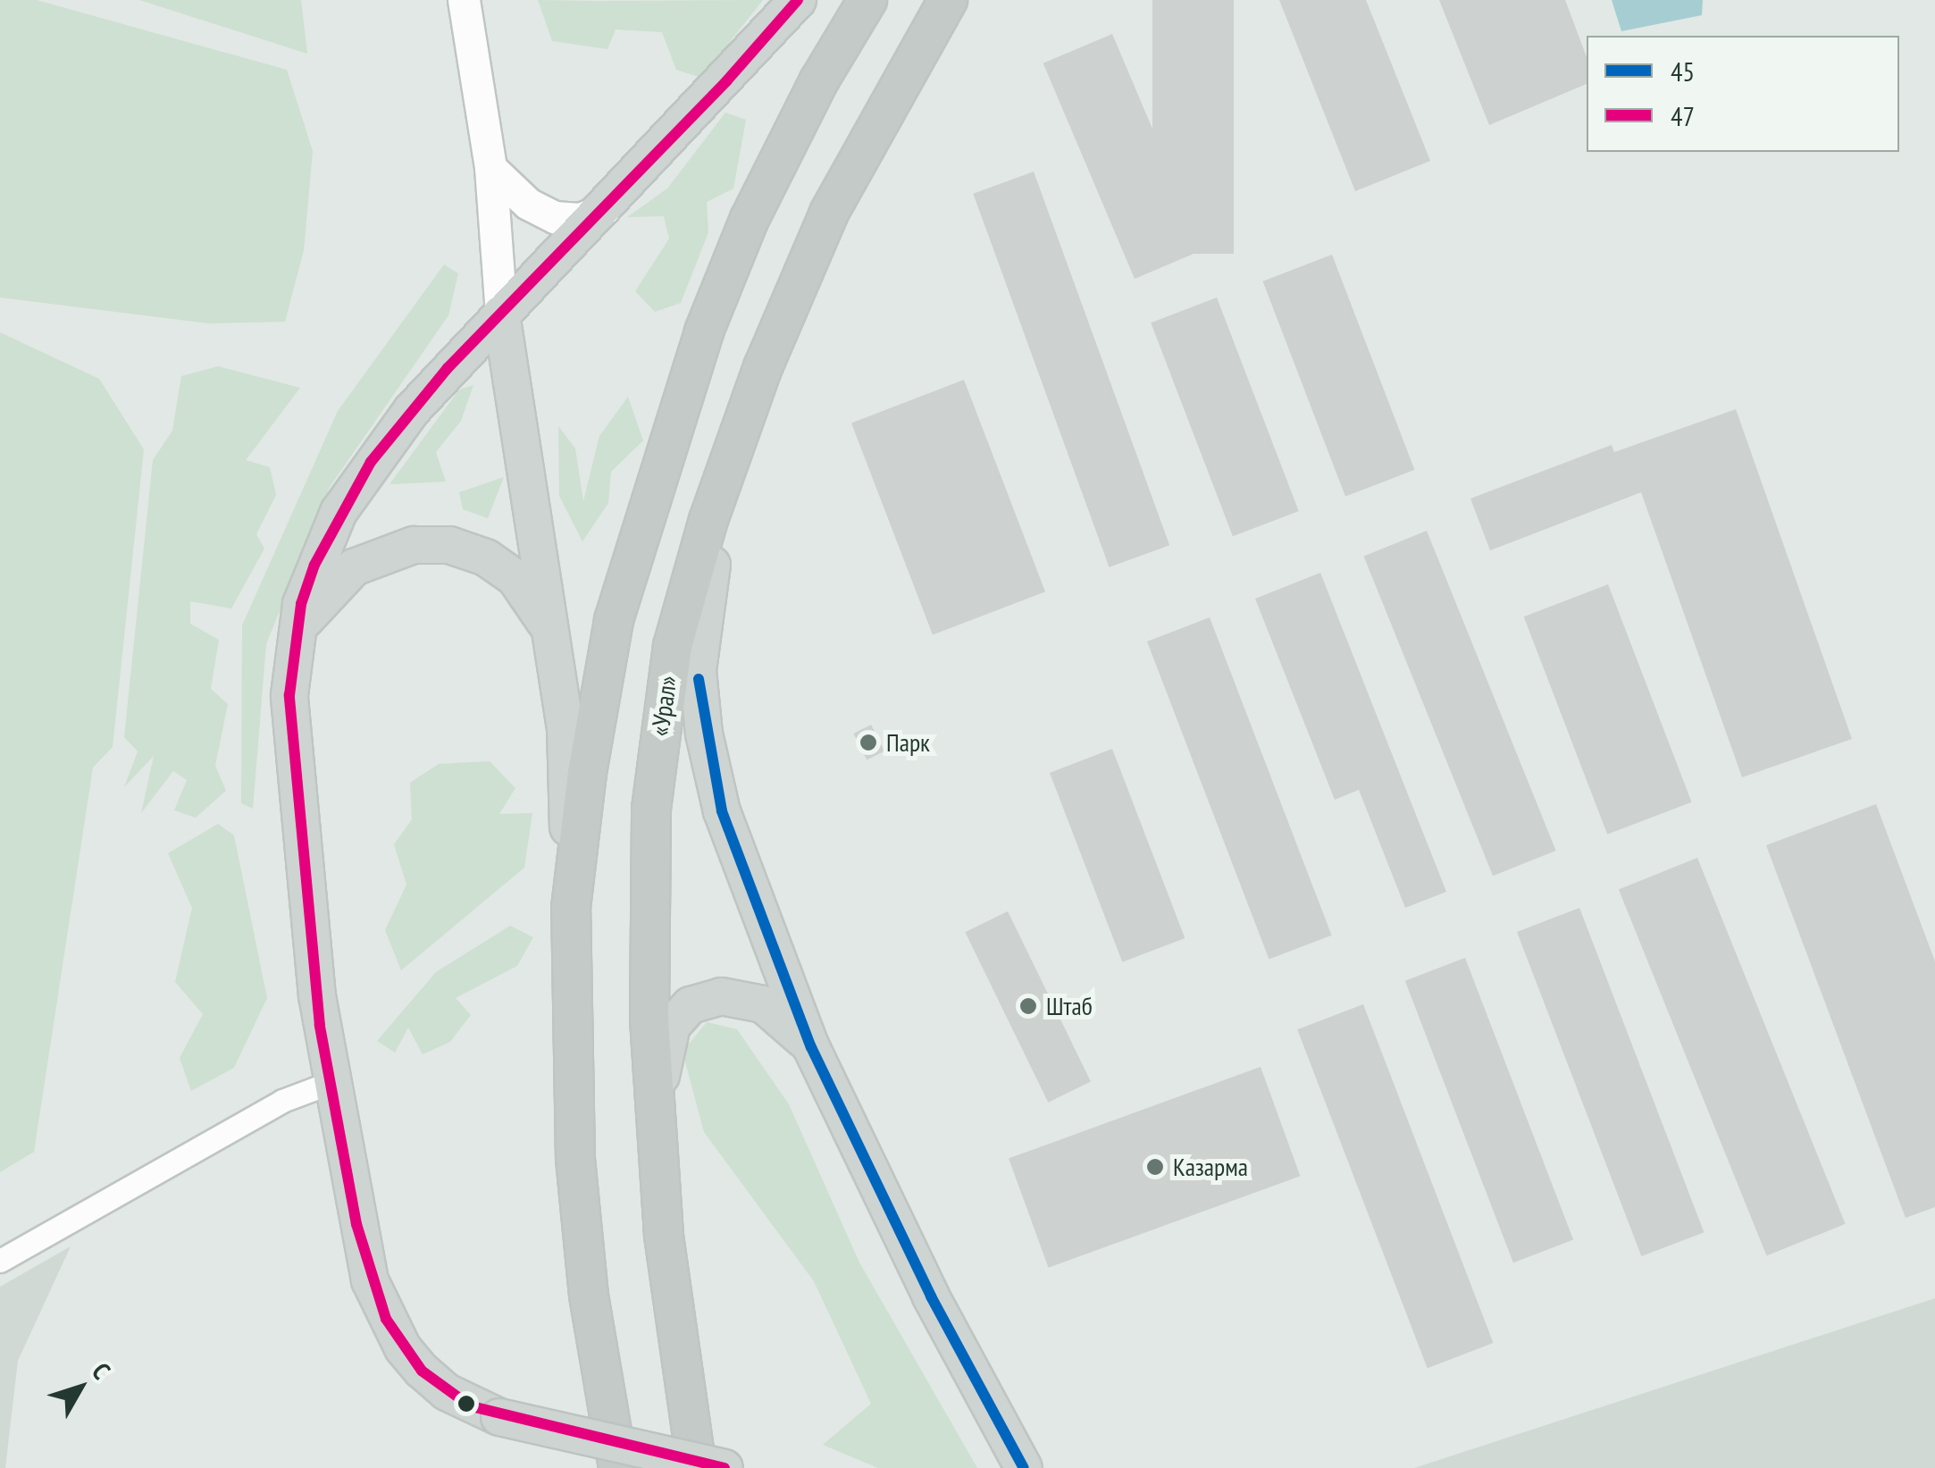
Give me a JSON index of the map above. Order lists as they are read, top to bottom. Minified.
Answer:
{"streets":{"highway":["«Урал»"]},"places":["Парк","Штаб","Казарма"],"lines":["transit line 47","transit line 45"],"legend":["45","47"],"north":"top right"}
